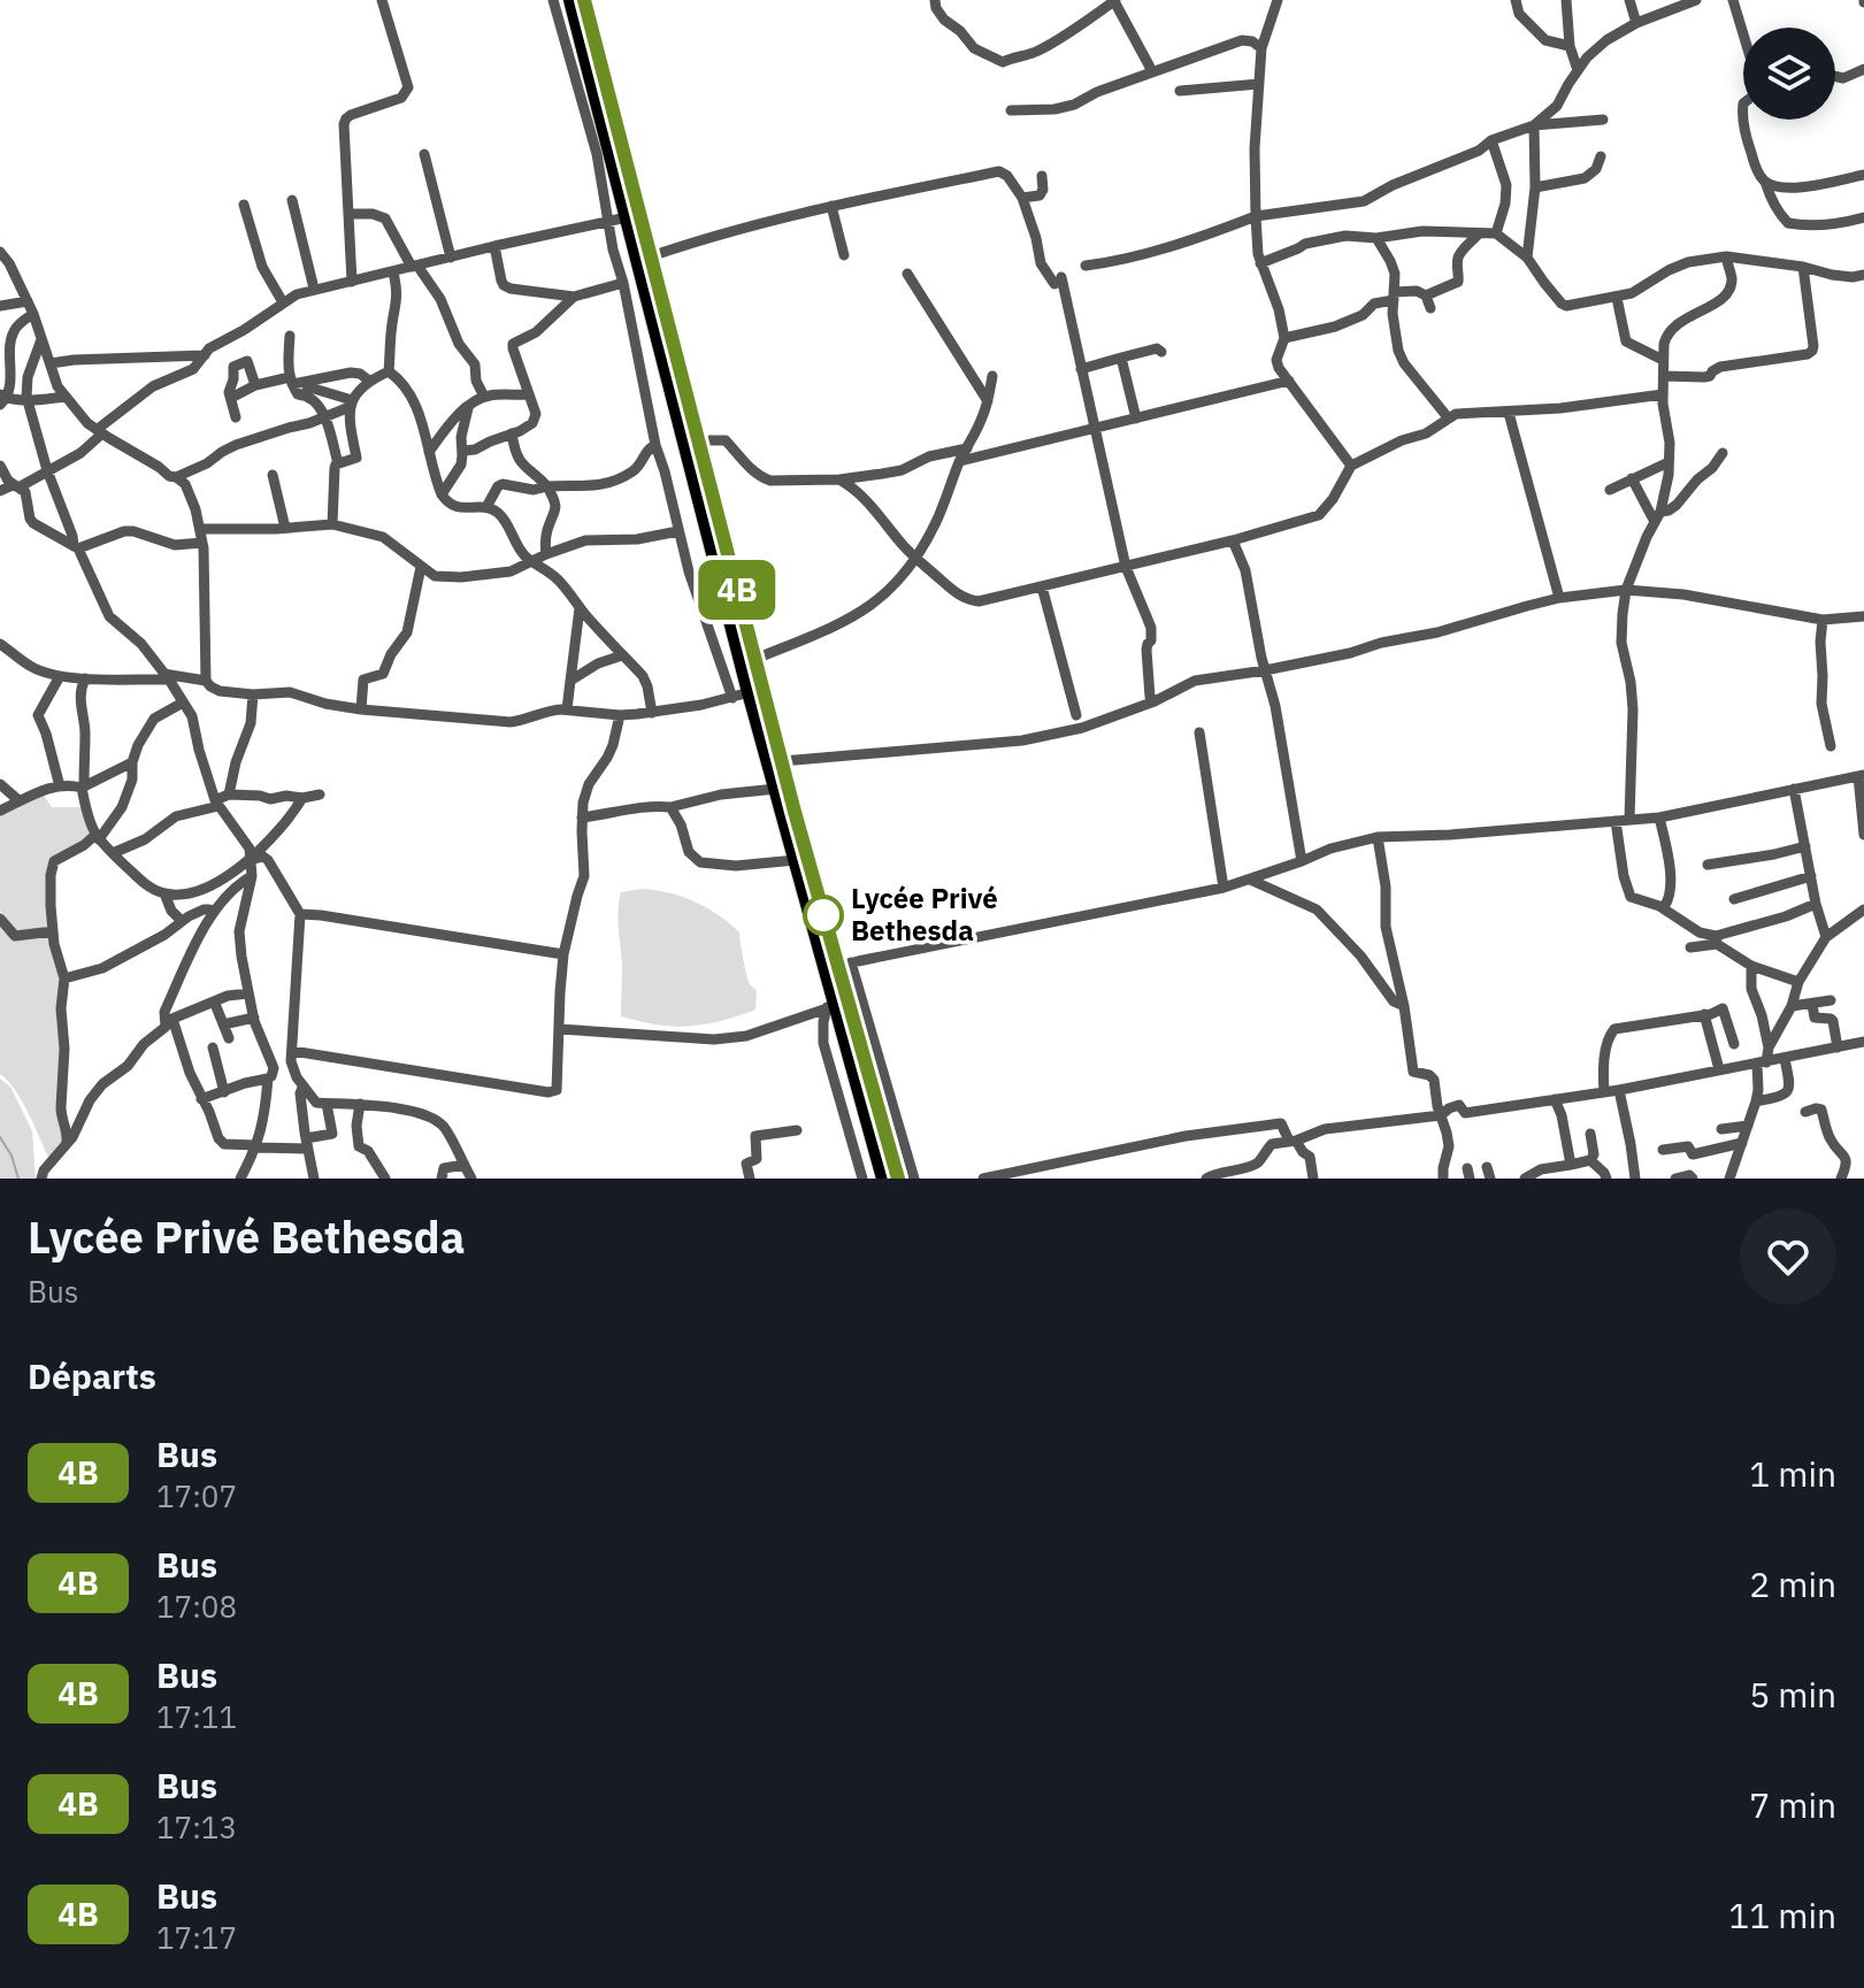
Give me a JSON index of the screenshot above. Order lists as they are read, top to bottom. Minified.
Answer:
{"places":["Lycée Privé Bethesda"],"lines":["bus line 4B"],"page":{"on_map":"4B","heading":[["Lycée Privé Bethesda","Bus"],"Départs"],"list":[{"mark":"4B","name":"Bus","note":"17:07","value":"1 min"},{"mark":"4B","name":"Bus","note":"17:08","value":"2 min"},{"mark":"4B","name":"Bus","note":"17:11","value":"5 min"},{"mark":"4B","name":"Bus","note":"17:13","value":"7 min"},{"mark":"4B","name":"Bus","note":"17:17","value":"11 min"}]}}
